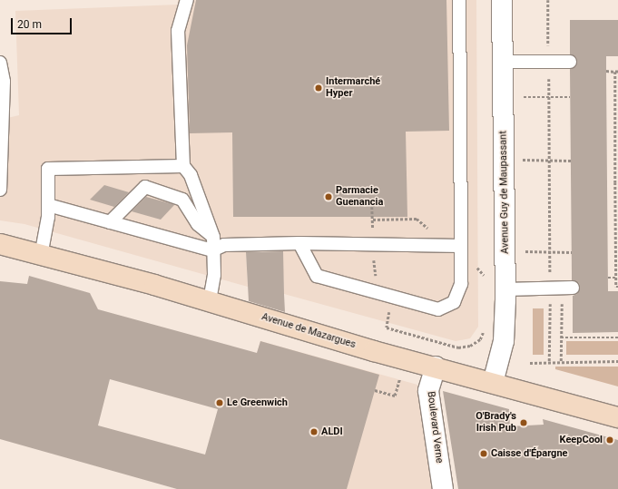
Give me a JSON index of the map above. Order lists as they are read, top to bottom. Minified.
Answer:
{"streets":{"street":["Avenue Guy de Maupassant","Avenue de Mazargues","Boulevard Verne"]},"crossings":[["Avenue Guy de Maupassant","Avenue de Mazargues"],["Avenue de Mazargues","Boulevard Verne"]],"places":["Intermarché Hyper","Parmacie Guenancia","Le Greenwich","O'Brady's Irish Pub","ALDI","KeepCool","Caisse d'Épargne"],"scale_bar":"20 m"}
